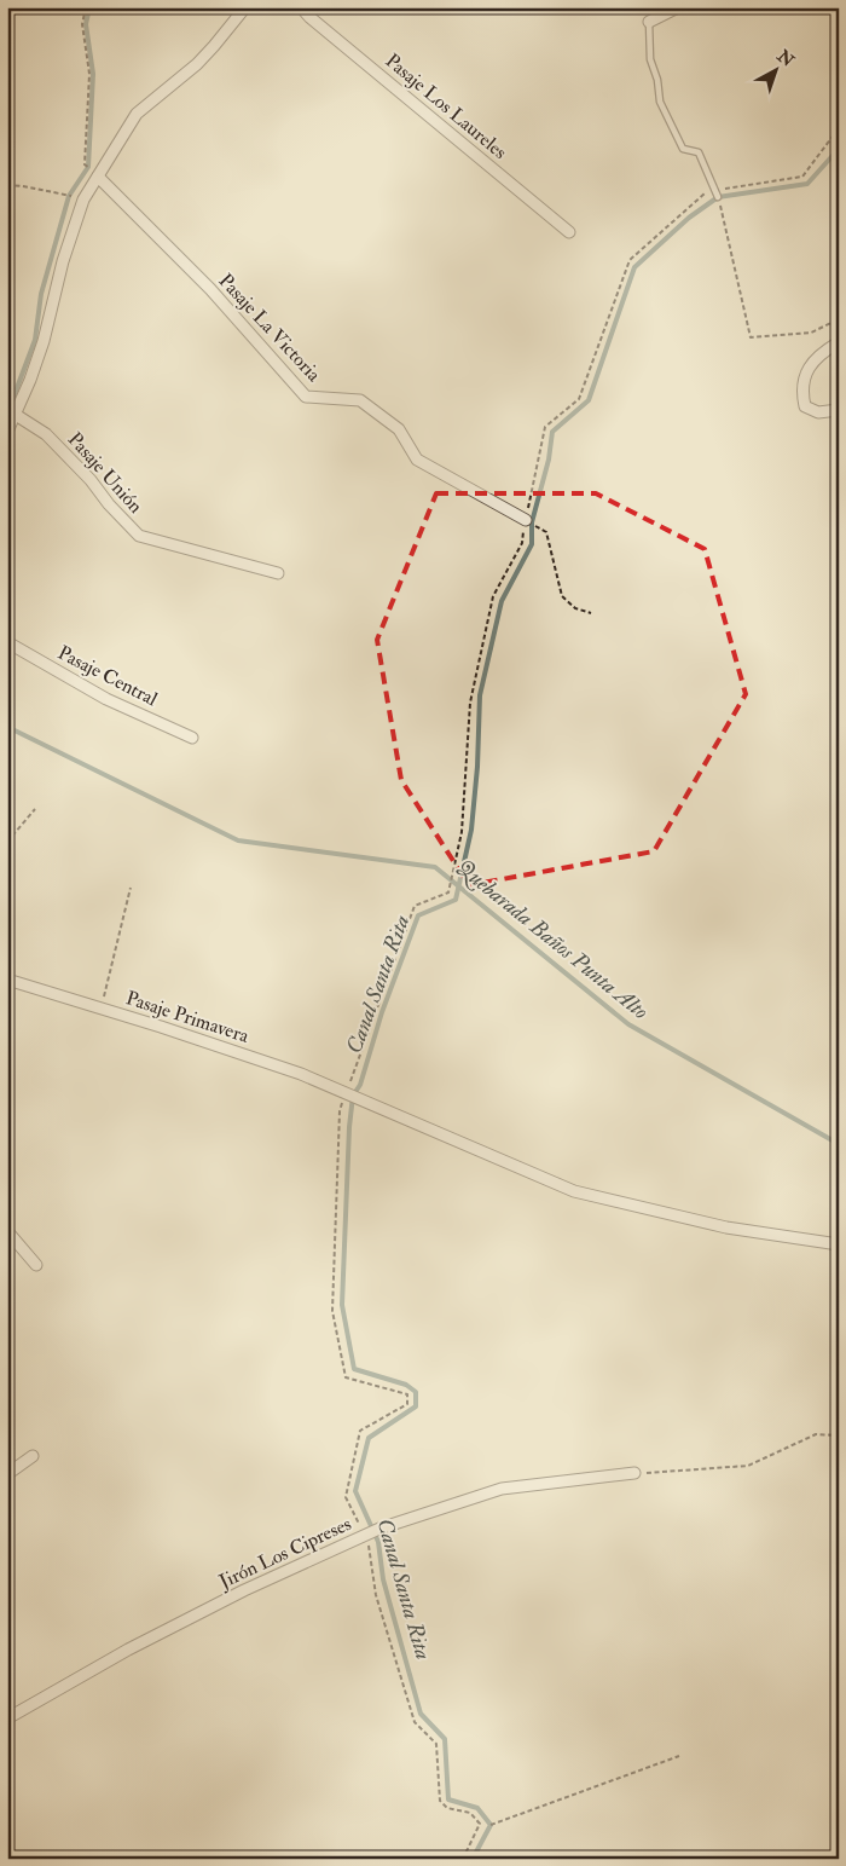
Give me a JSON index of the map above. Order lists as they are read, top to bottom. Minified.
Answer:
{"streets":{"street":["Pasaje Los Laureles","Pasaje La Victoria","Pasaje Unión","Pasaje Central","Pasaje Primavera","Jirón Los Cipreses"]},"water":["Quebarada Baños Punta Alto","Canal Santa Rita"],"north":"top right"}
